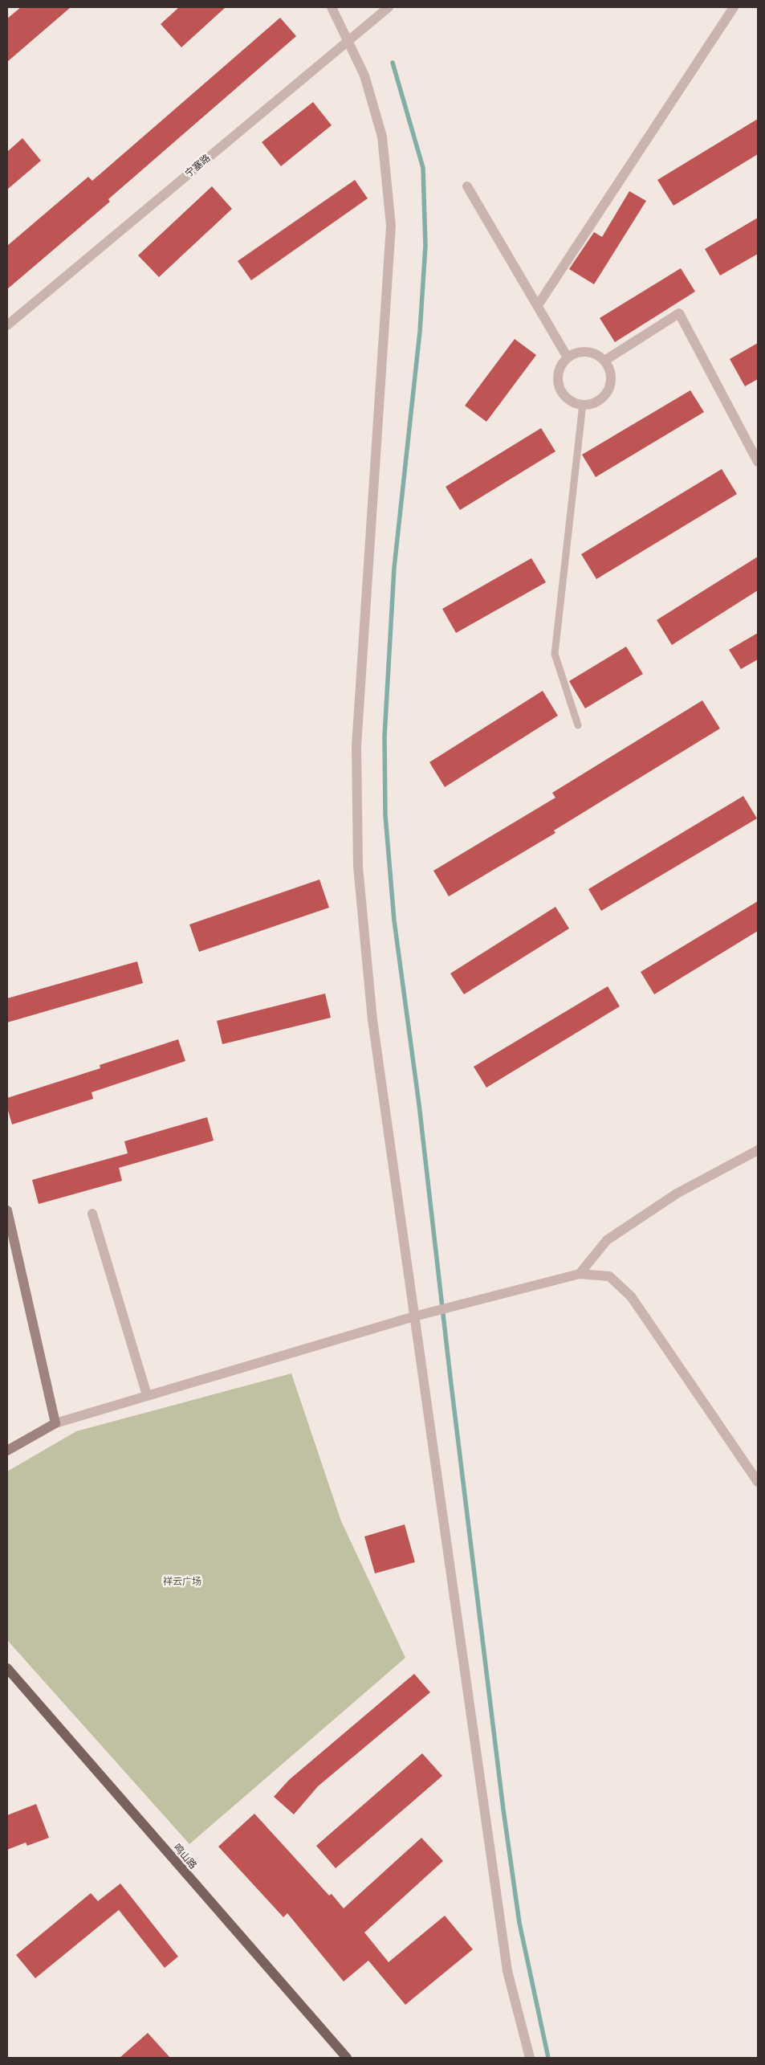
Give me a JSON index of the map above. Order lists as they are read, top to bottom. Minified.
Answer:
{"streets":{"main road":["鸣山路"],"street":["宁塞路"]},"parks":["祥云广场"]}
